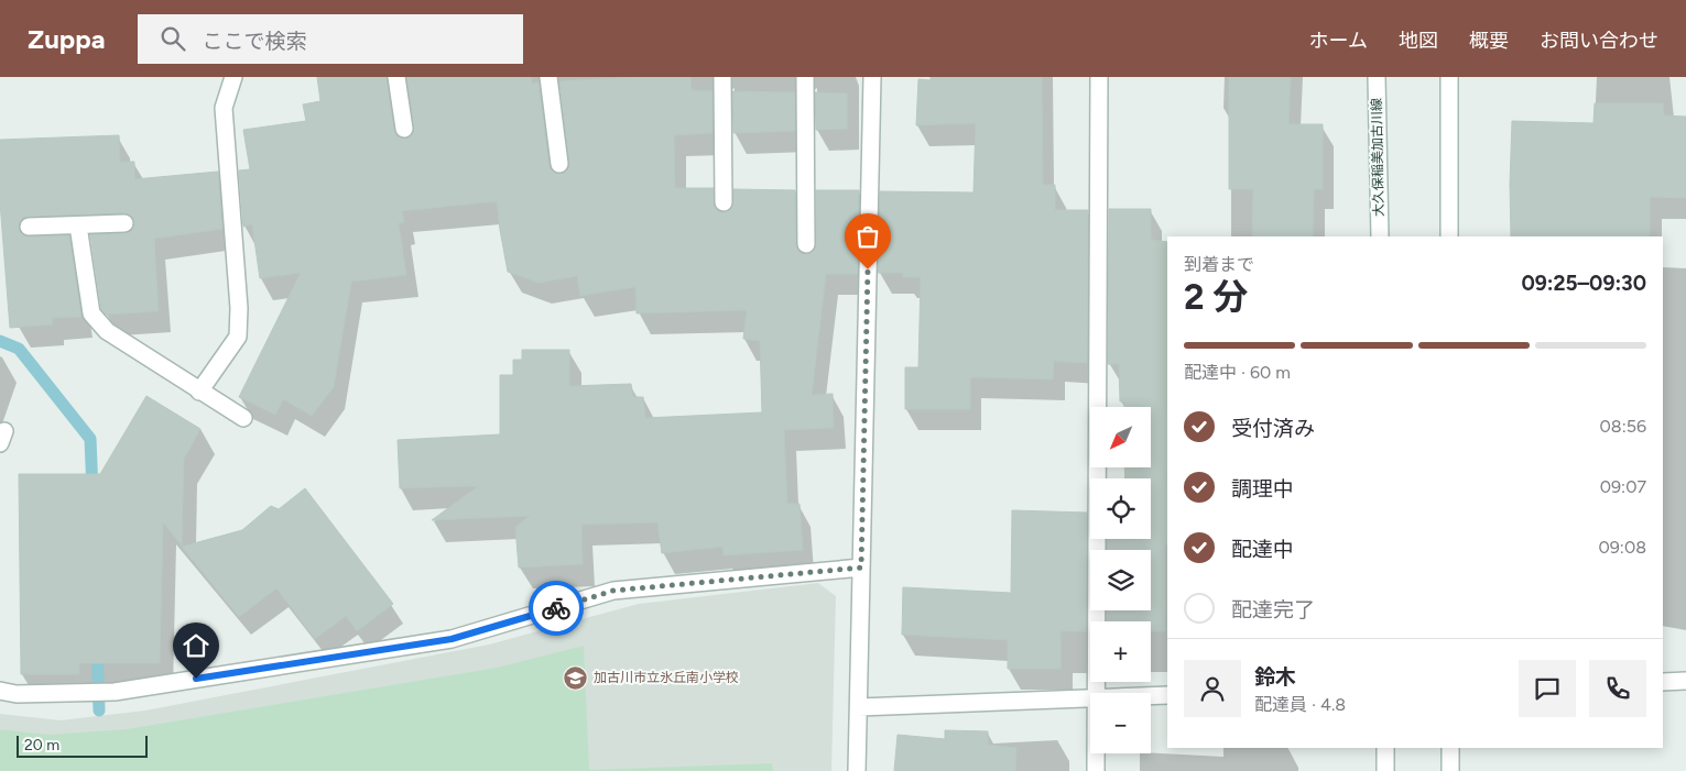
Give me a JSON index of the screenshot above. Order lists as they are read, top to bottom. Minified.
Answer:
{"streets":{"street":["大久保稲美加古川線"]},"places":{"school or university":["加古川市立氷丘南小学校"]},"scale_bar":"20 m","north":"bottom left","page":{"header":"Zuppa","search":"ここで検索","nav":["ホーム","地図","概要","お問い合わせ"],"heading":["2 分","到着まで","09:25–09:30"],"panel":["鈴木","配達員 · 4.8"],"bar":"配達中 · 60 m","list":[["受付済み","08:56"],["調理中","09:07"],["配達中","09:08"],"配達完了"],"map_buttons":["+","−"],"scale":"20 m"}}
